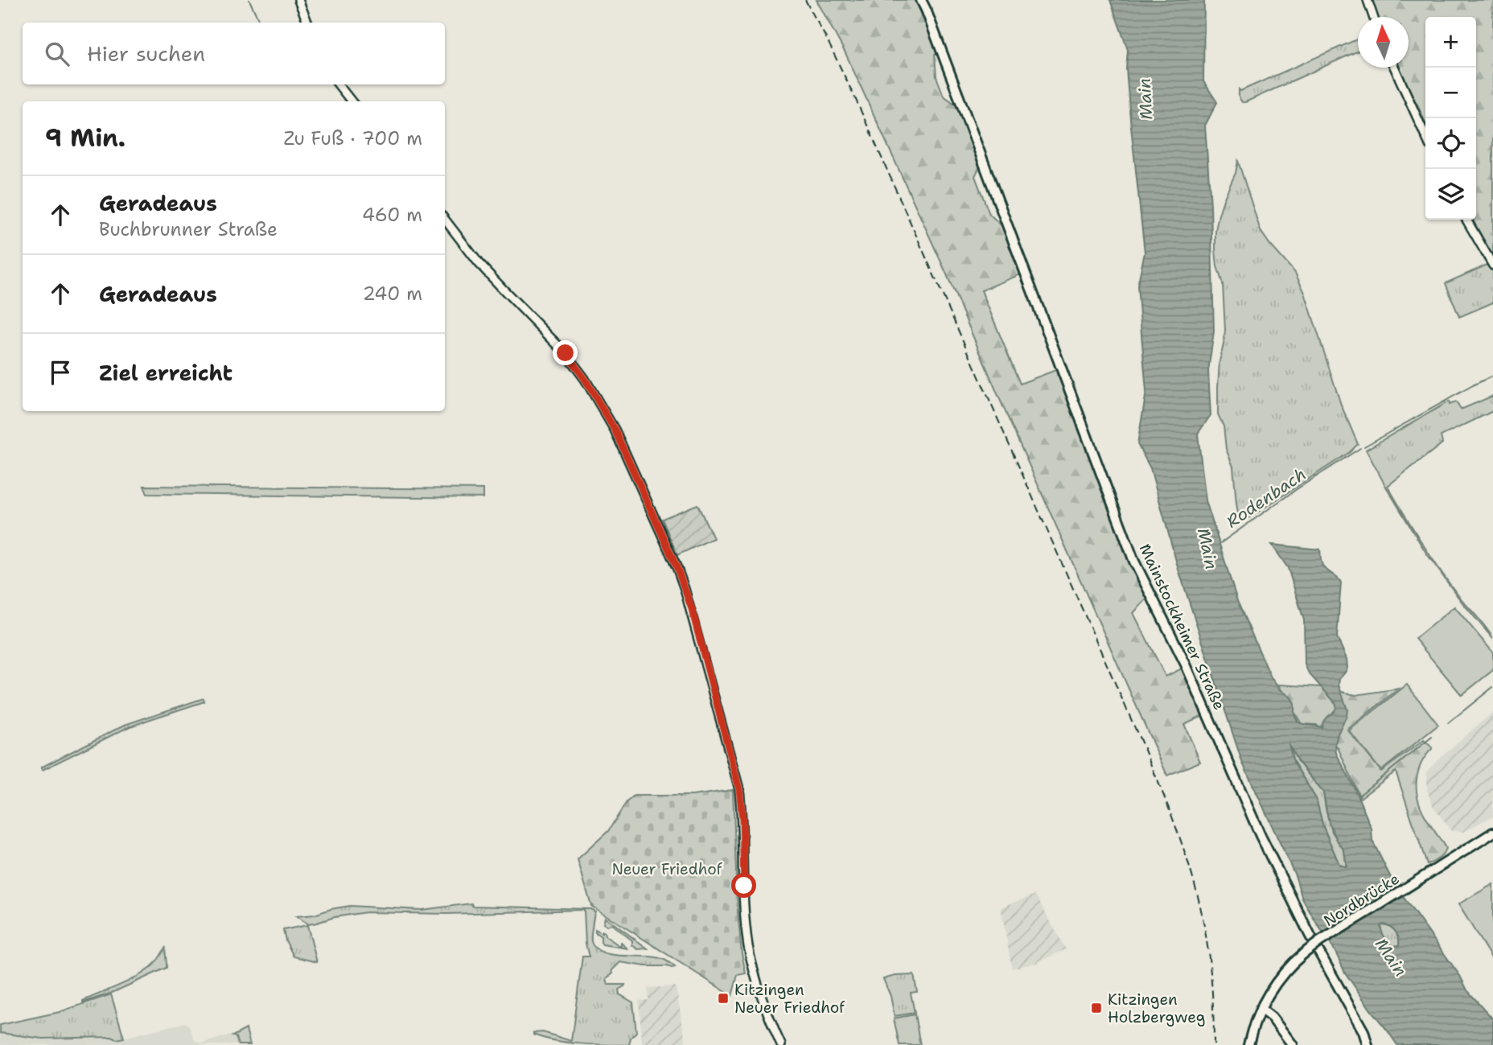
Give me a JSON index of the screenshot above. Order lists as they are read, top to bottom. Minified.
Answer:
{"streets":{"main road":["Mainstockheimer Straße","Nordbrücke"]},"water":["Main","Rodenbach"],"parks":["Neuer Friedhof"],"places":{"transit":["Kitzingen Neuer Friedhof","Kitzingen Holzbergweg"]},"north":"top","page":{"map_buttons":["+","−"],"search":"Hier suchen","heading":["9 Min.","Zu Fuß · 700 m"],"list":[["Geradeaus","Buchbrunner Straße","460 m"],["Geradeaus","240 m"],"Ziel erreicht"]}}
